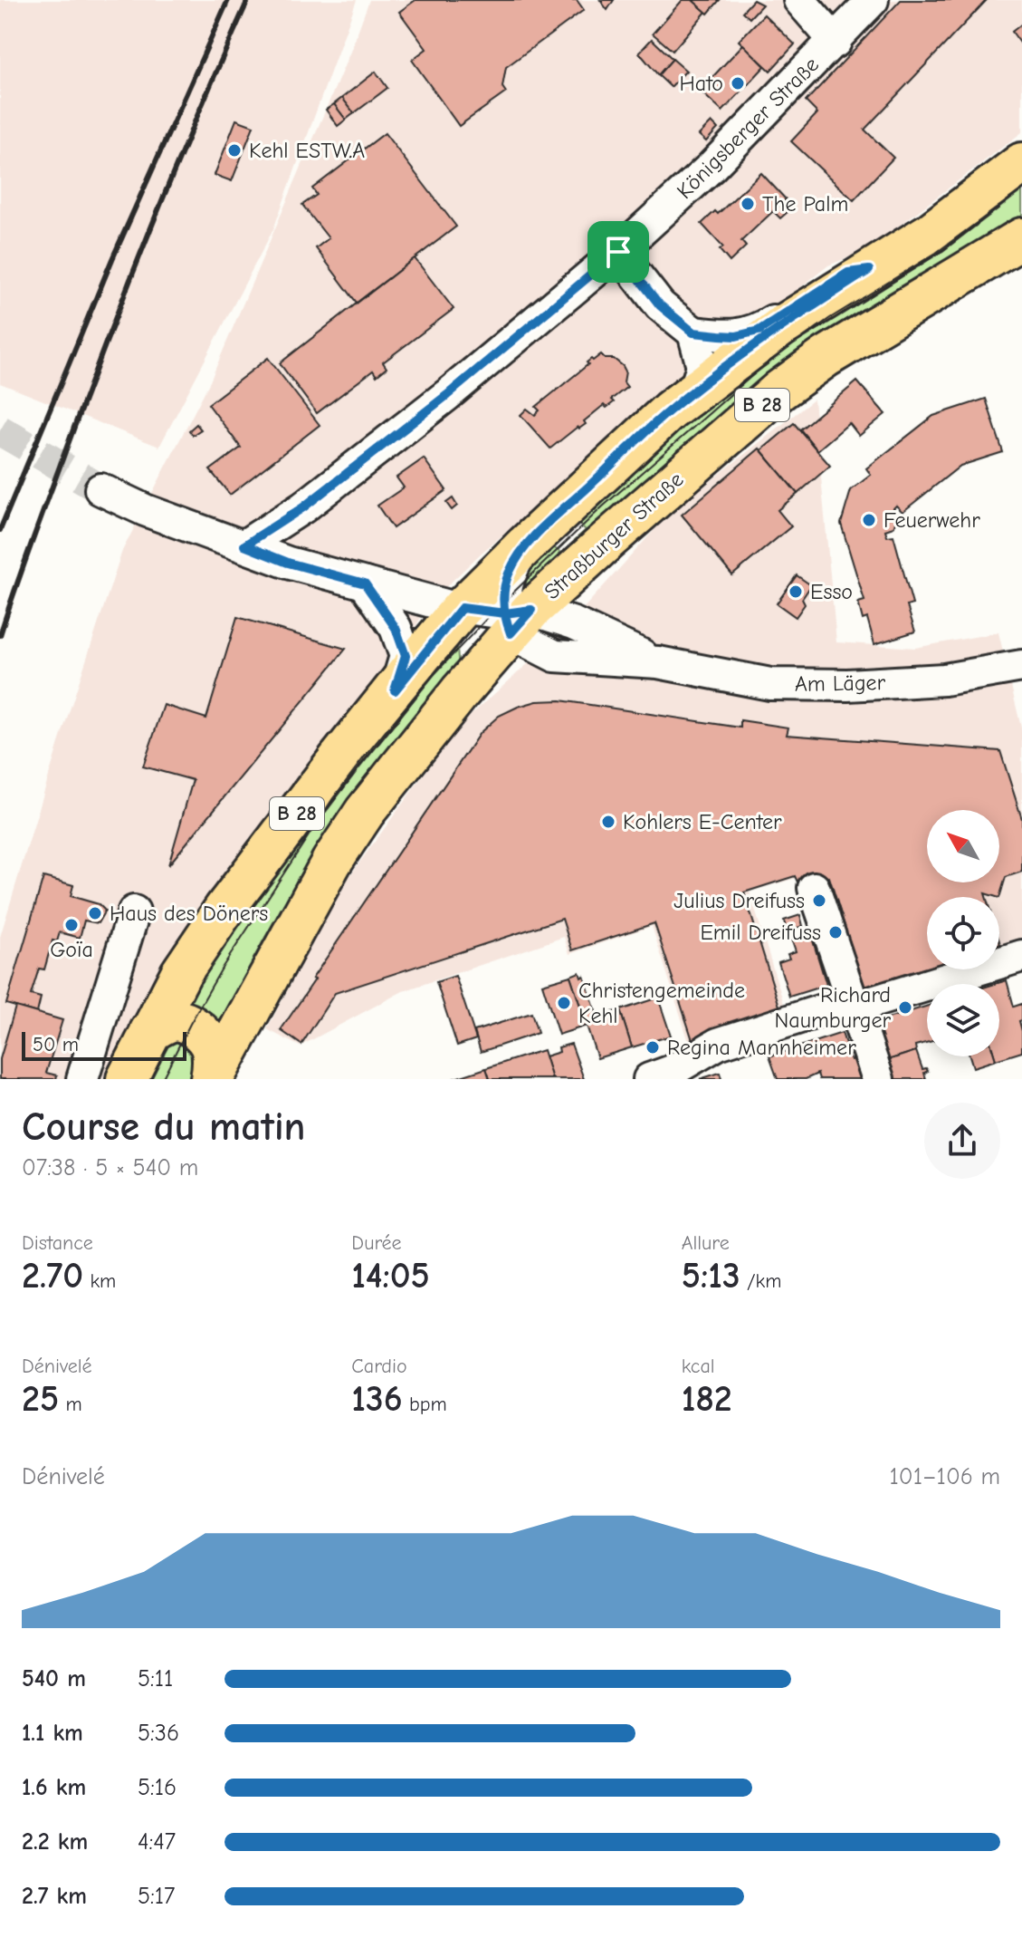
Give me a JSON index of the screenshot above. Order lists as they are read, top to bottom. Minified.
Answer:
{"streets":{"main road":["B 28","Straßburger Straße"],"street":["Königsberger Straße","Am Läger"]},"crossings":[["Königsberger Straße","Am Läger"],["B 28","Am Läger"],["Straßburger Straße","Am Läger"]],"places":["Hato","Kehl ESTW.A","The Palm","Feuerwehr","Esso","Kohlers E-Center","Julius Dreifuss","Haus des Döners","Goïa","Emil Dreifuss","Christengemeinde Kehl","Richard Naumburger","Regina Mannheimer"],"scale_bar":"50 m","north":"top left","page":{"scale":"50 m","heading":["Course du matin","07:38 · 5 × 540 m"],"stats":[["Distance","2.70 km"],["Durée","14:05"],["Allure","5:13 /km"],["Dénivelé","25 m"],["Cardio","136 bpm"],["kcal","182"]],"chart":["Dénivelé","101–106 m"],"list":[{"name":"540 m","note":"5:11"},{"name":"1.1 km","note":"5:36"},{"name":"1.6 km","note":"5:16"},{"name":"2.2 km","note":"4:47"},{"name":"2.7 km","note":"5:17"}]}}
